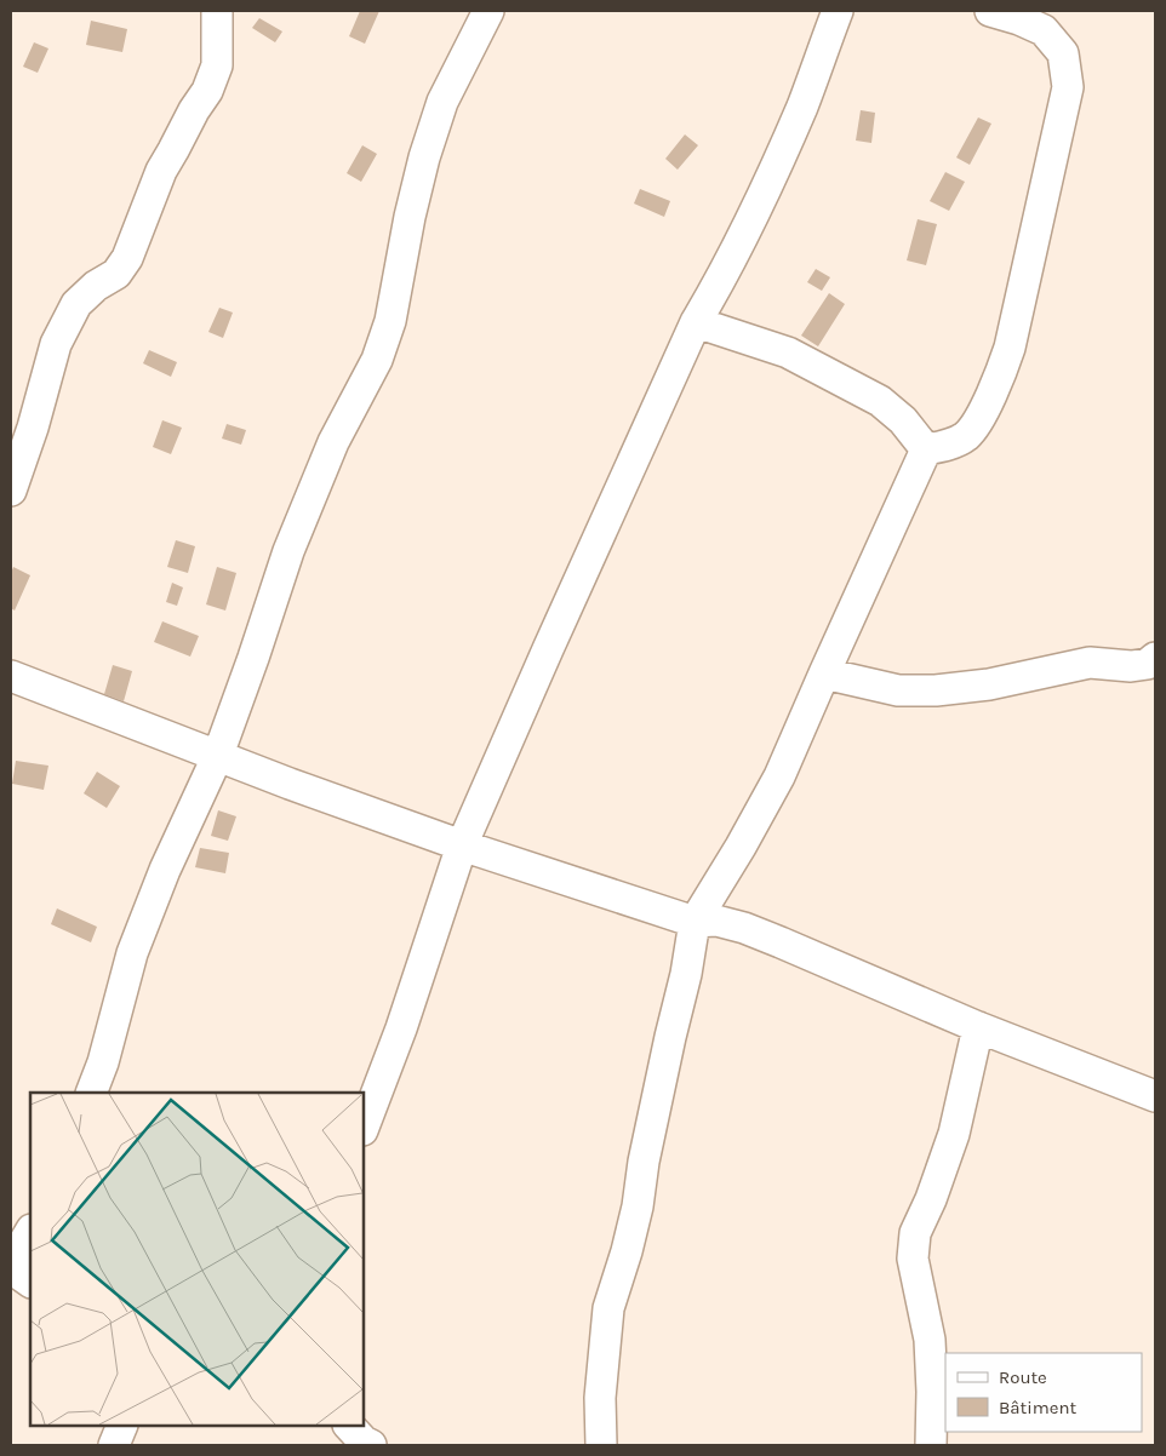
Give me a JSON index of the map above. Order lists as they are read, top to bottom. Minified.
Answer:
{"legend":["Route","Bâtiment"]}
